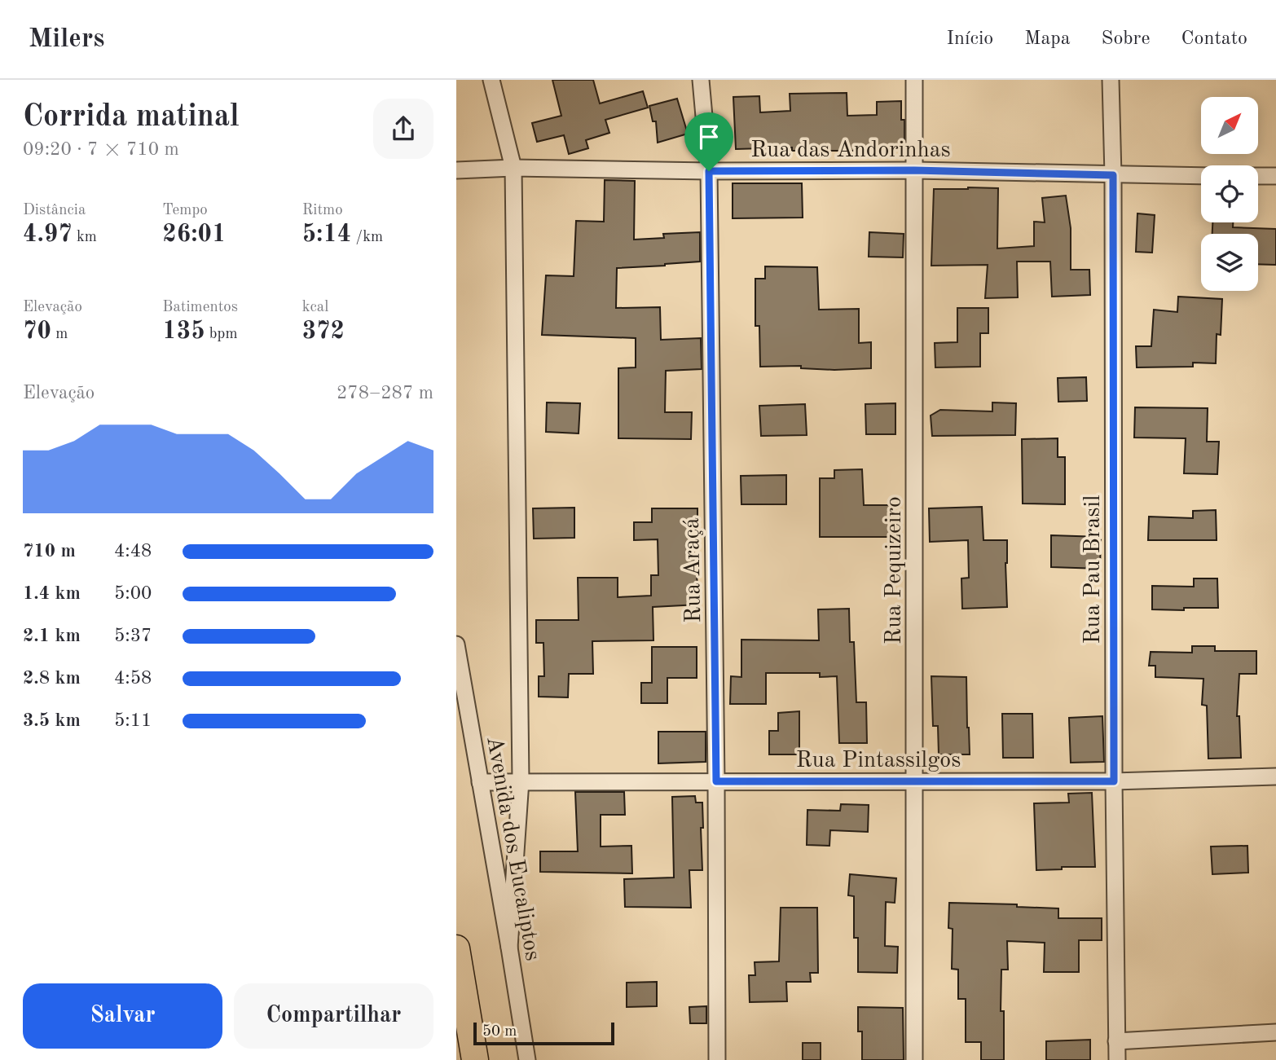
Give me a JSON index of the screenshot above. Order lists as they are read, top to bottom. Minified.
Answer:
{"streets":{"street":["Rua das Andorinhas","Rua Pau Brasil","Rua Araçá","Rua Pequizeiro","Rua Pintassilgos","Avenida dos Eucaliptos"]},"crossings":[["Rua das Andorinhas","Rua Pau Brasil"],["Rua das Andorinhas","Rua Araçá"],["Rua das Andorinhas","Rua Pequizeiro"],["Rua Pau Brasil","Rua Pintassilgos"],["Rua Araçá","Rua Pintassilgos"],["Rua Pequizeiro","Rua Pintassilgos"],["Rua Pintassilgos","Avenida dos Eucaliptos"]],"scale_bar":"50 m","north":"top right","page":{"header":"Milers","nav":["Início","Mapa","Sobre","Contato"],"heading":["Corrida matinal","09:20 · 7 × 710 m"],"stats":[["Distância","4.97 km"],["Tempo","26:01"],["Ritmo","5:14 /km"],["Elevação","70 m"],["Batimentos","135 bpm"],["kcal","372"]],"chart":["Elevação","278–287 m"],"list":[{"name":"710 m","note":"4:48"},{"name":"1.4 km","note":"5:00"},{"name":"2.1 km","note":"5:37"},{"name":"2.8 km","note":"4:58"},{"name":"3.5 km","note":"5:11"}],"buttons":["Salvar","Compartilhar"],"scale":"50 m"}}
